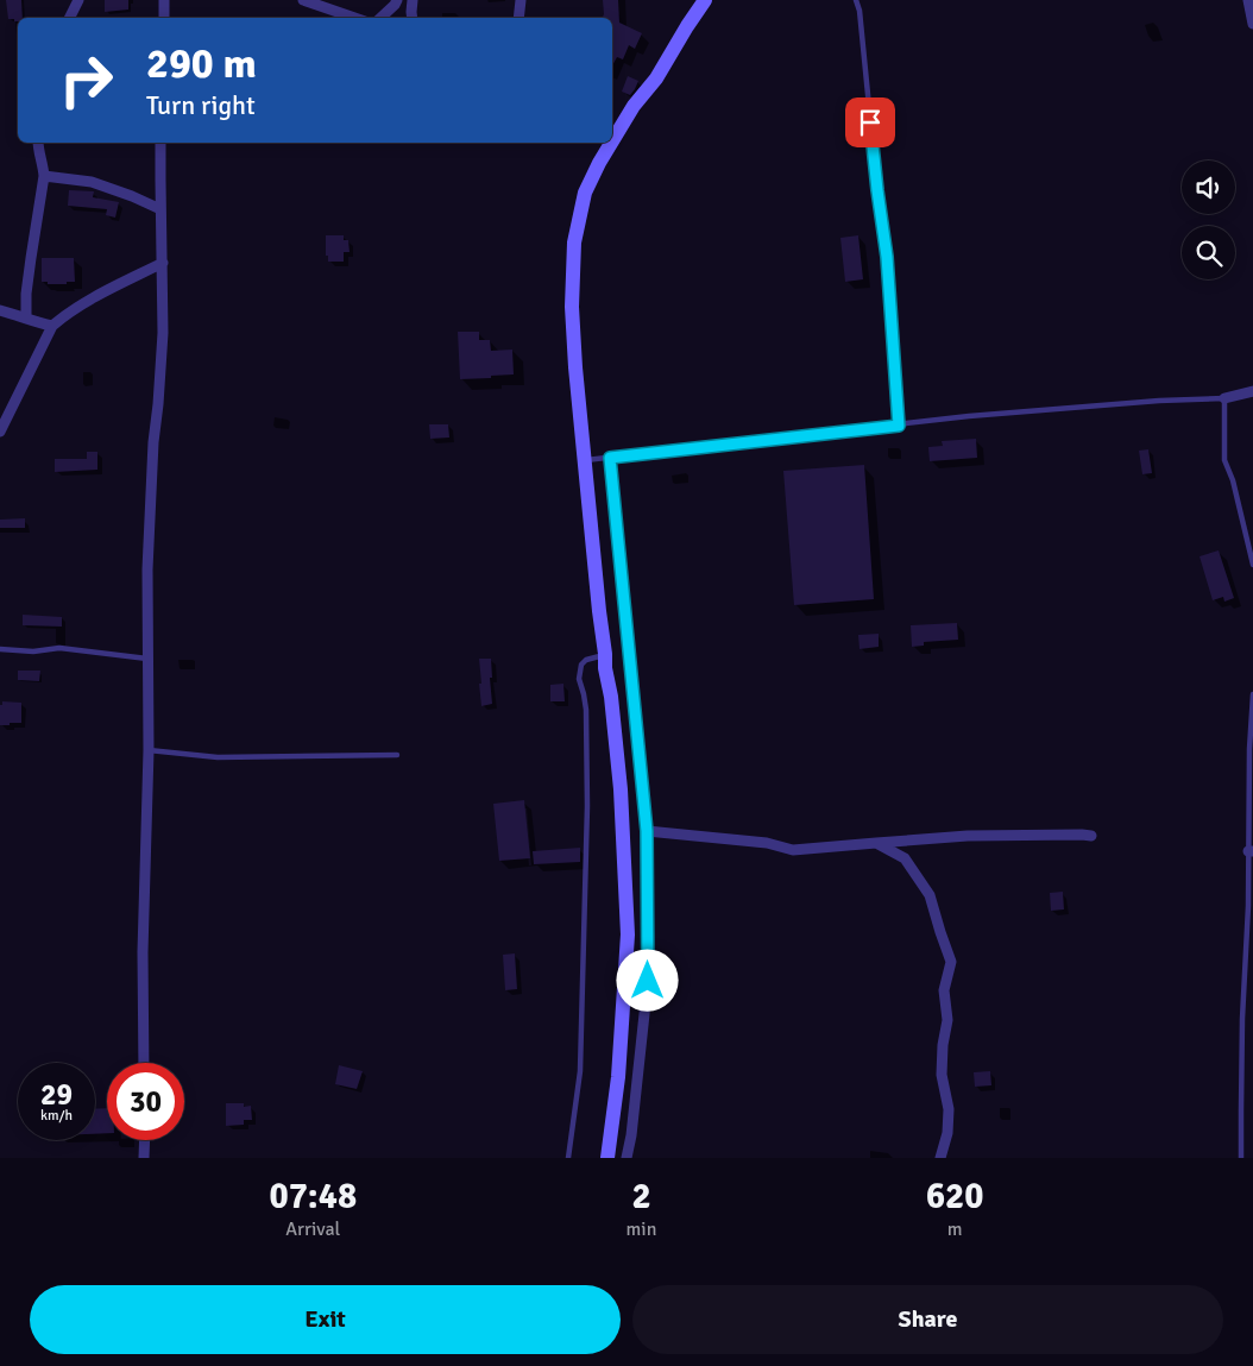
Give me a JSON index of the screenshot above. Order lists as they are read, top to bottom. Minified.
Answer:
{"page":{"turn":["290 m","Turn right"],"speed":"29 km/h","limit":"30","eta":["07:48","Arrival","2","min","620","m"],"buttons":["Exit","Share"]}}
